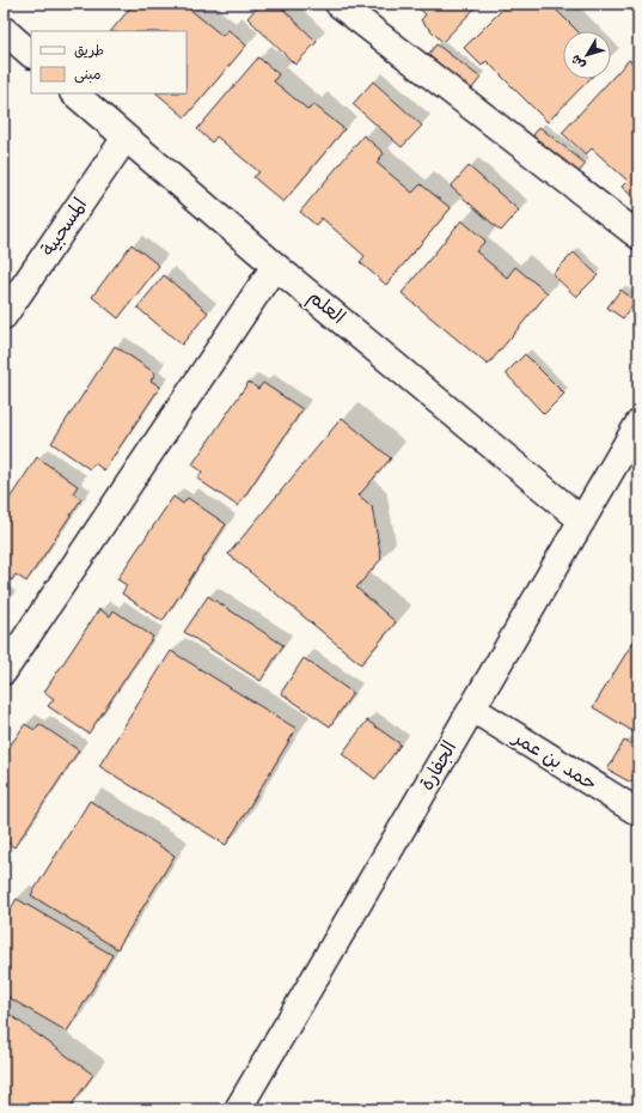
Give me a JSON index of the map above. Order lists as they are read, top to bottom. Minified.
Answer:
{"streets":{"street":["المسحبية","العلم","حمد بن عمر","الجفارة"]},"crossings":[["المسحبية","العلم"],["العلم","الجفارة"],["حمد بن عمر","الجفارة"]],"legend":["طريق","مبنى"],"north":"bottom left"}
